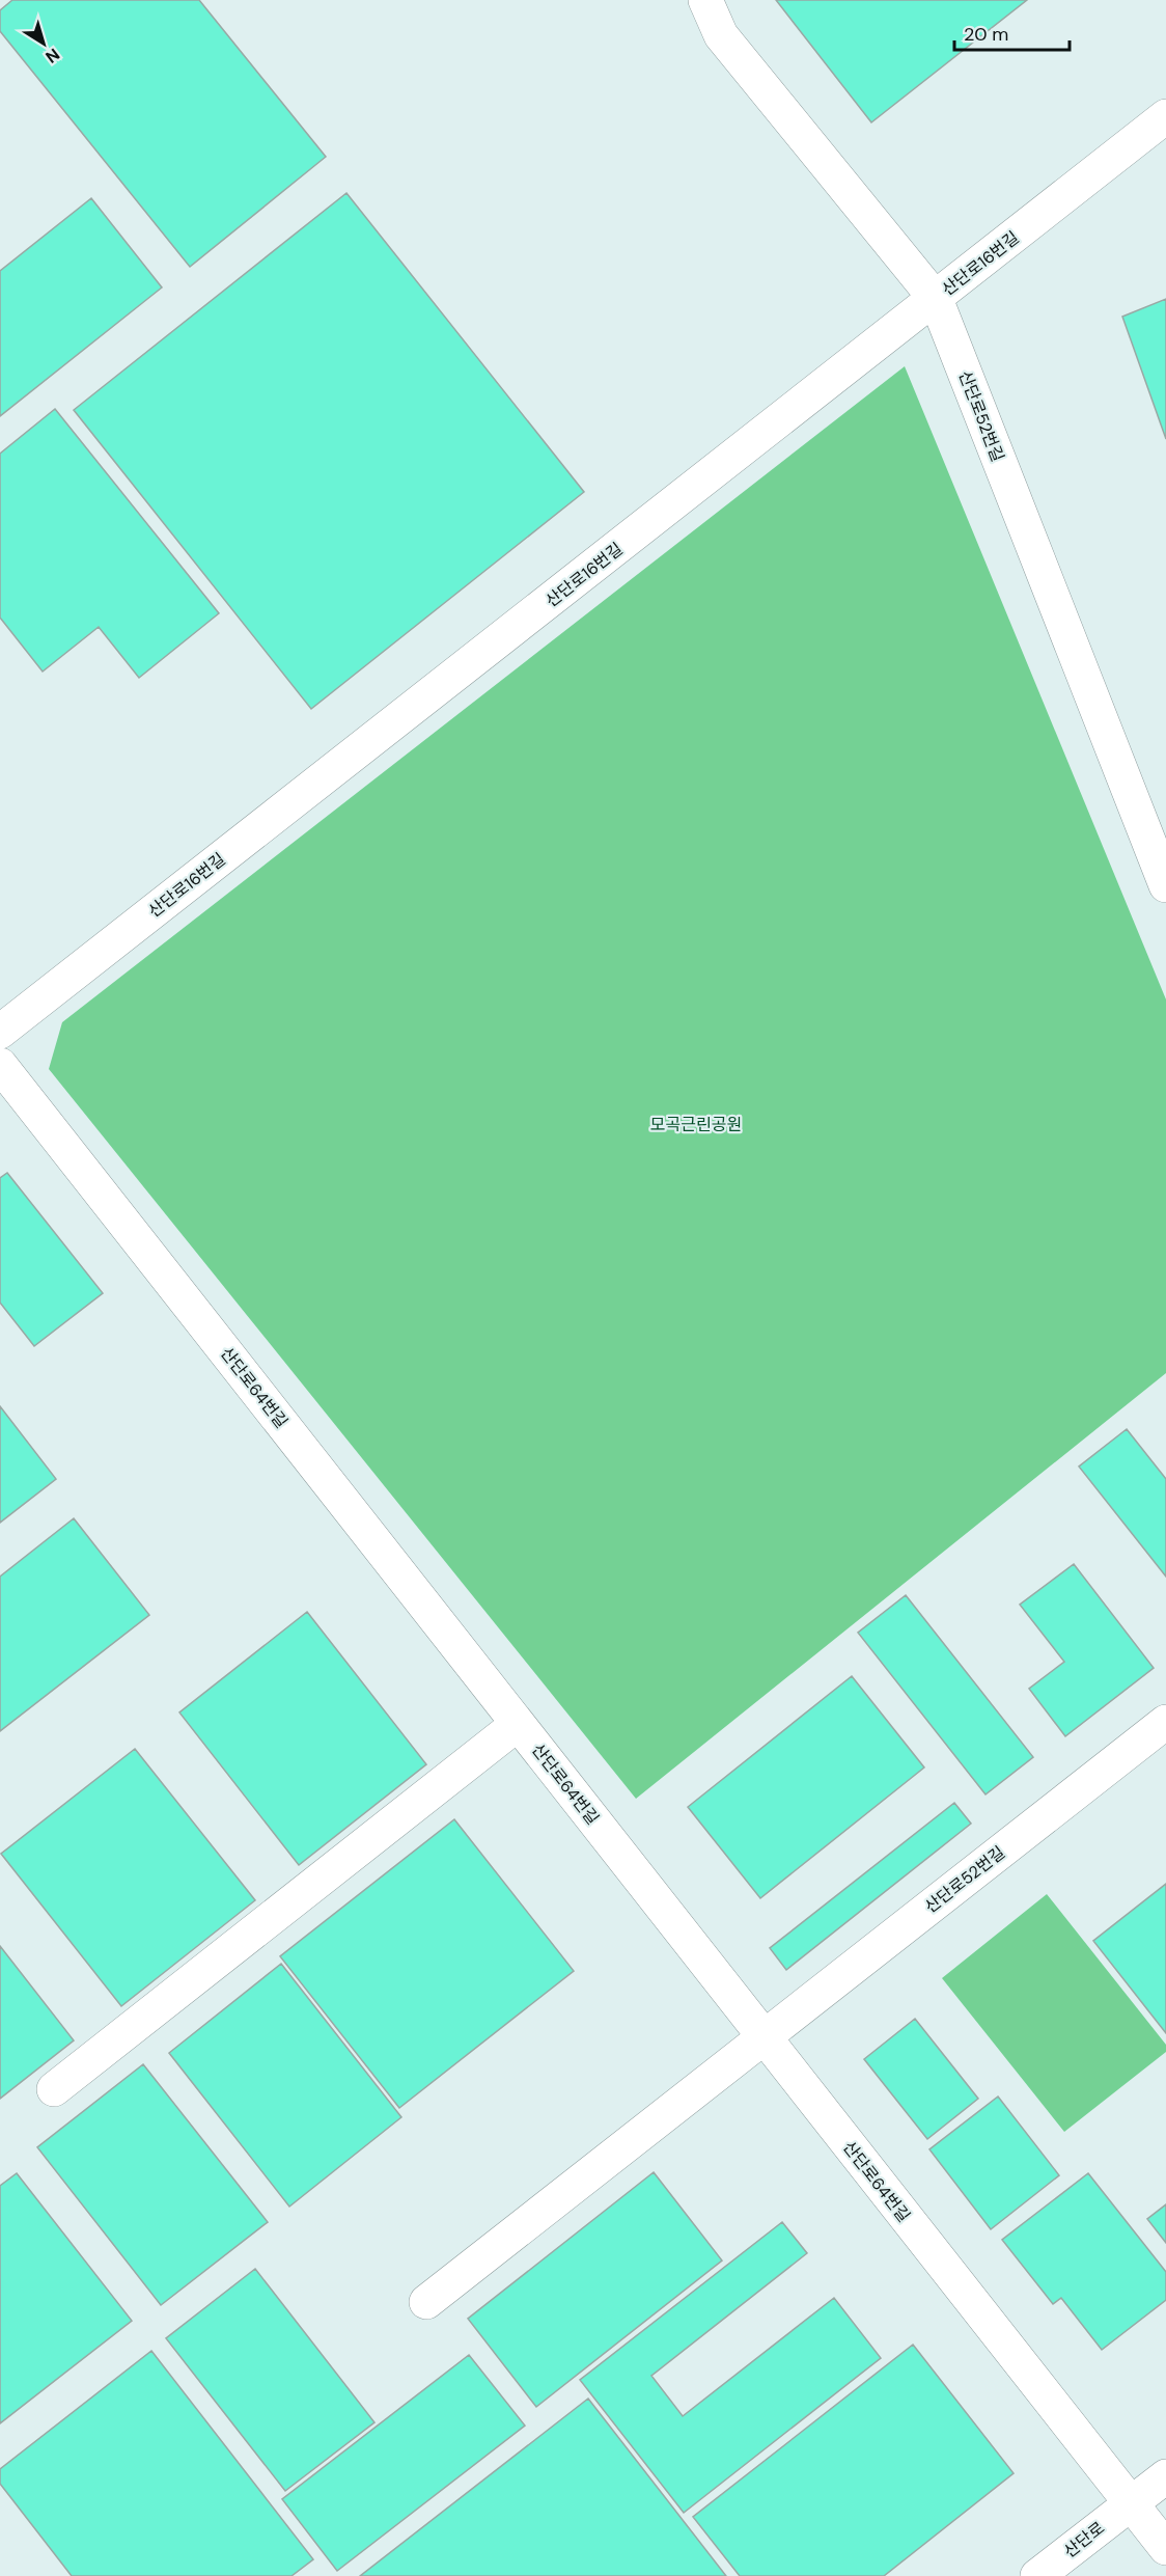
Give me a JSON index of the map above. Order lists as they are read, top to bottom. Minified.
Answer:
{"streets":{"street":["산단로16번길","산단로52번길","산단로64번길","산단로"]},"crossings":[["산단로16번길","산단로52번길"],["산단로52번길","산단로64번길"],["산단로64번길","산단로"]],"parks":["모곡근린공원"],"scale_bar":"20 m","north":"bottom right"}
